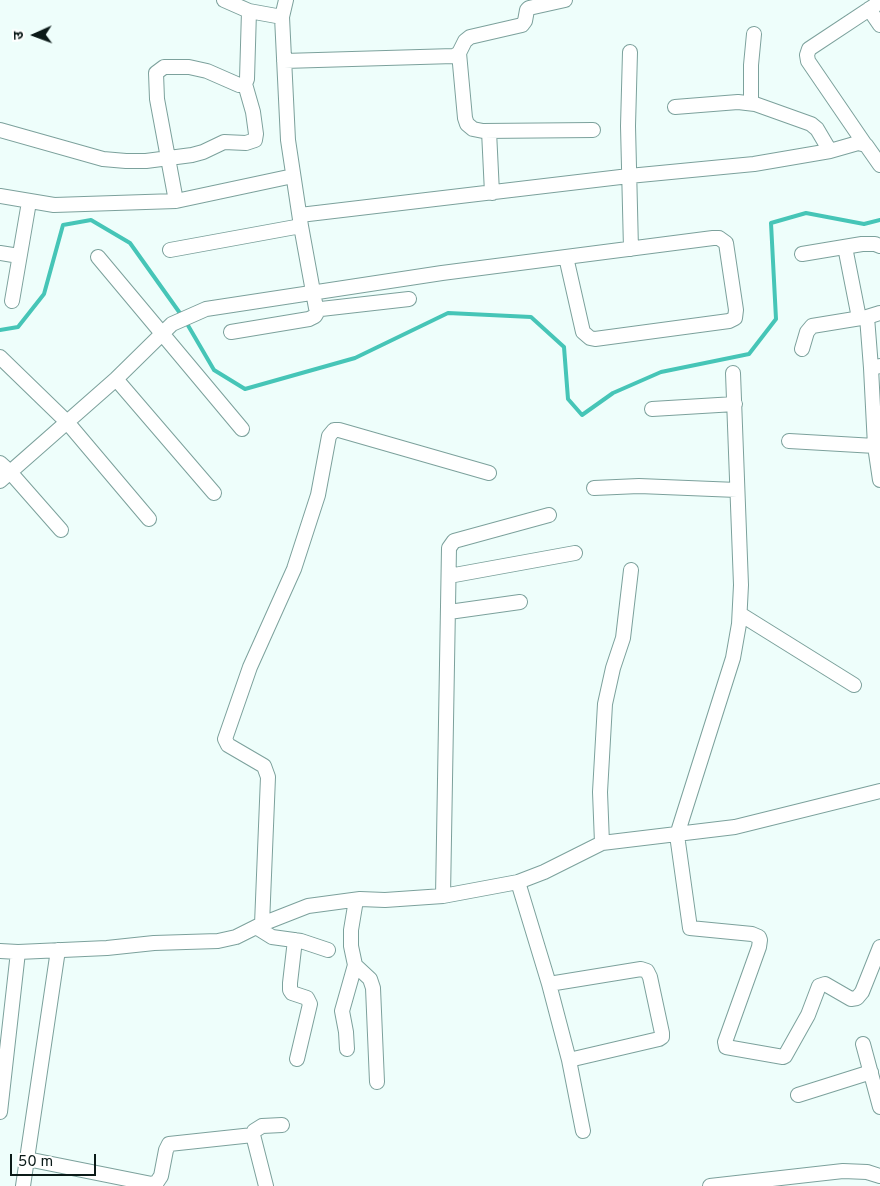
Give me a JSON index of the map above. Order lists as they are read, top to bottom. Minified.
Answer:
{"scale_bar":"50 m","north":"left"}
